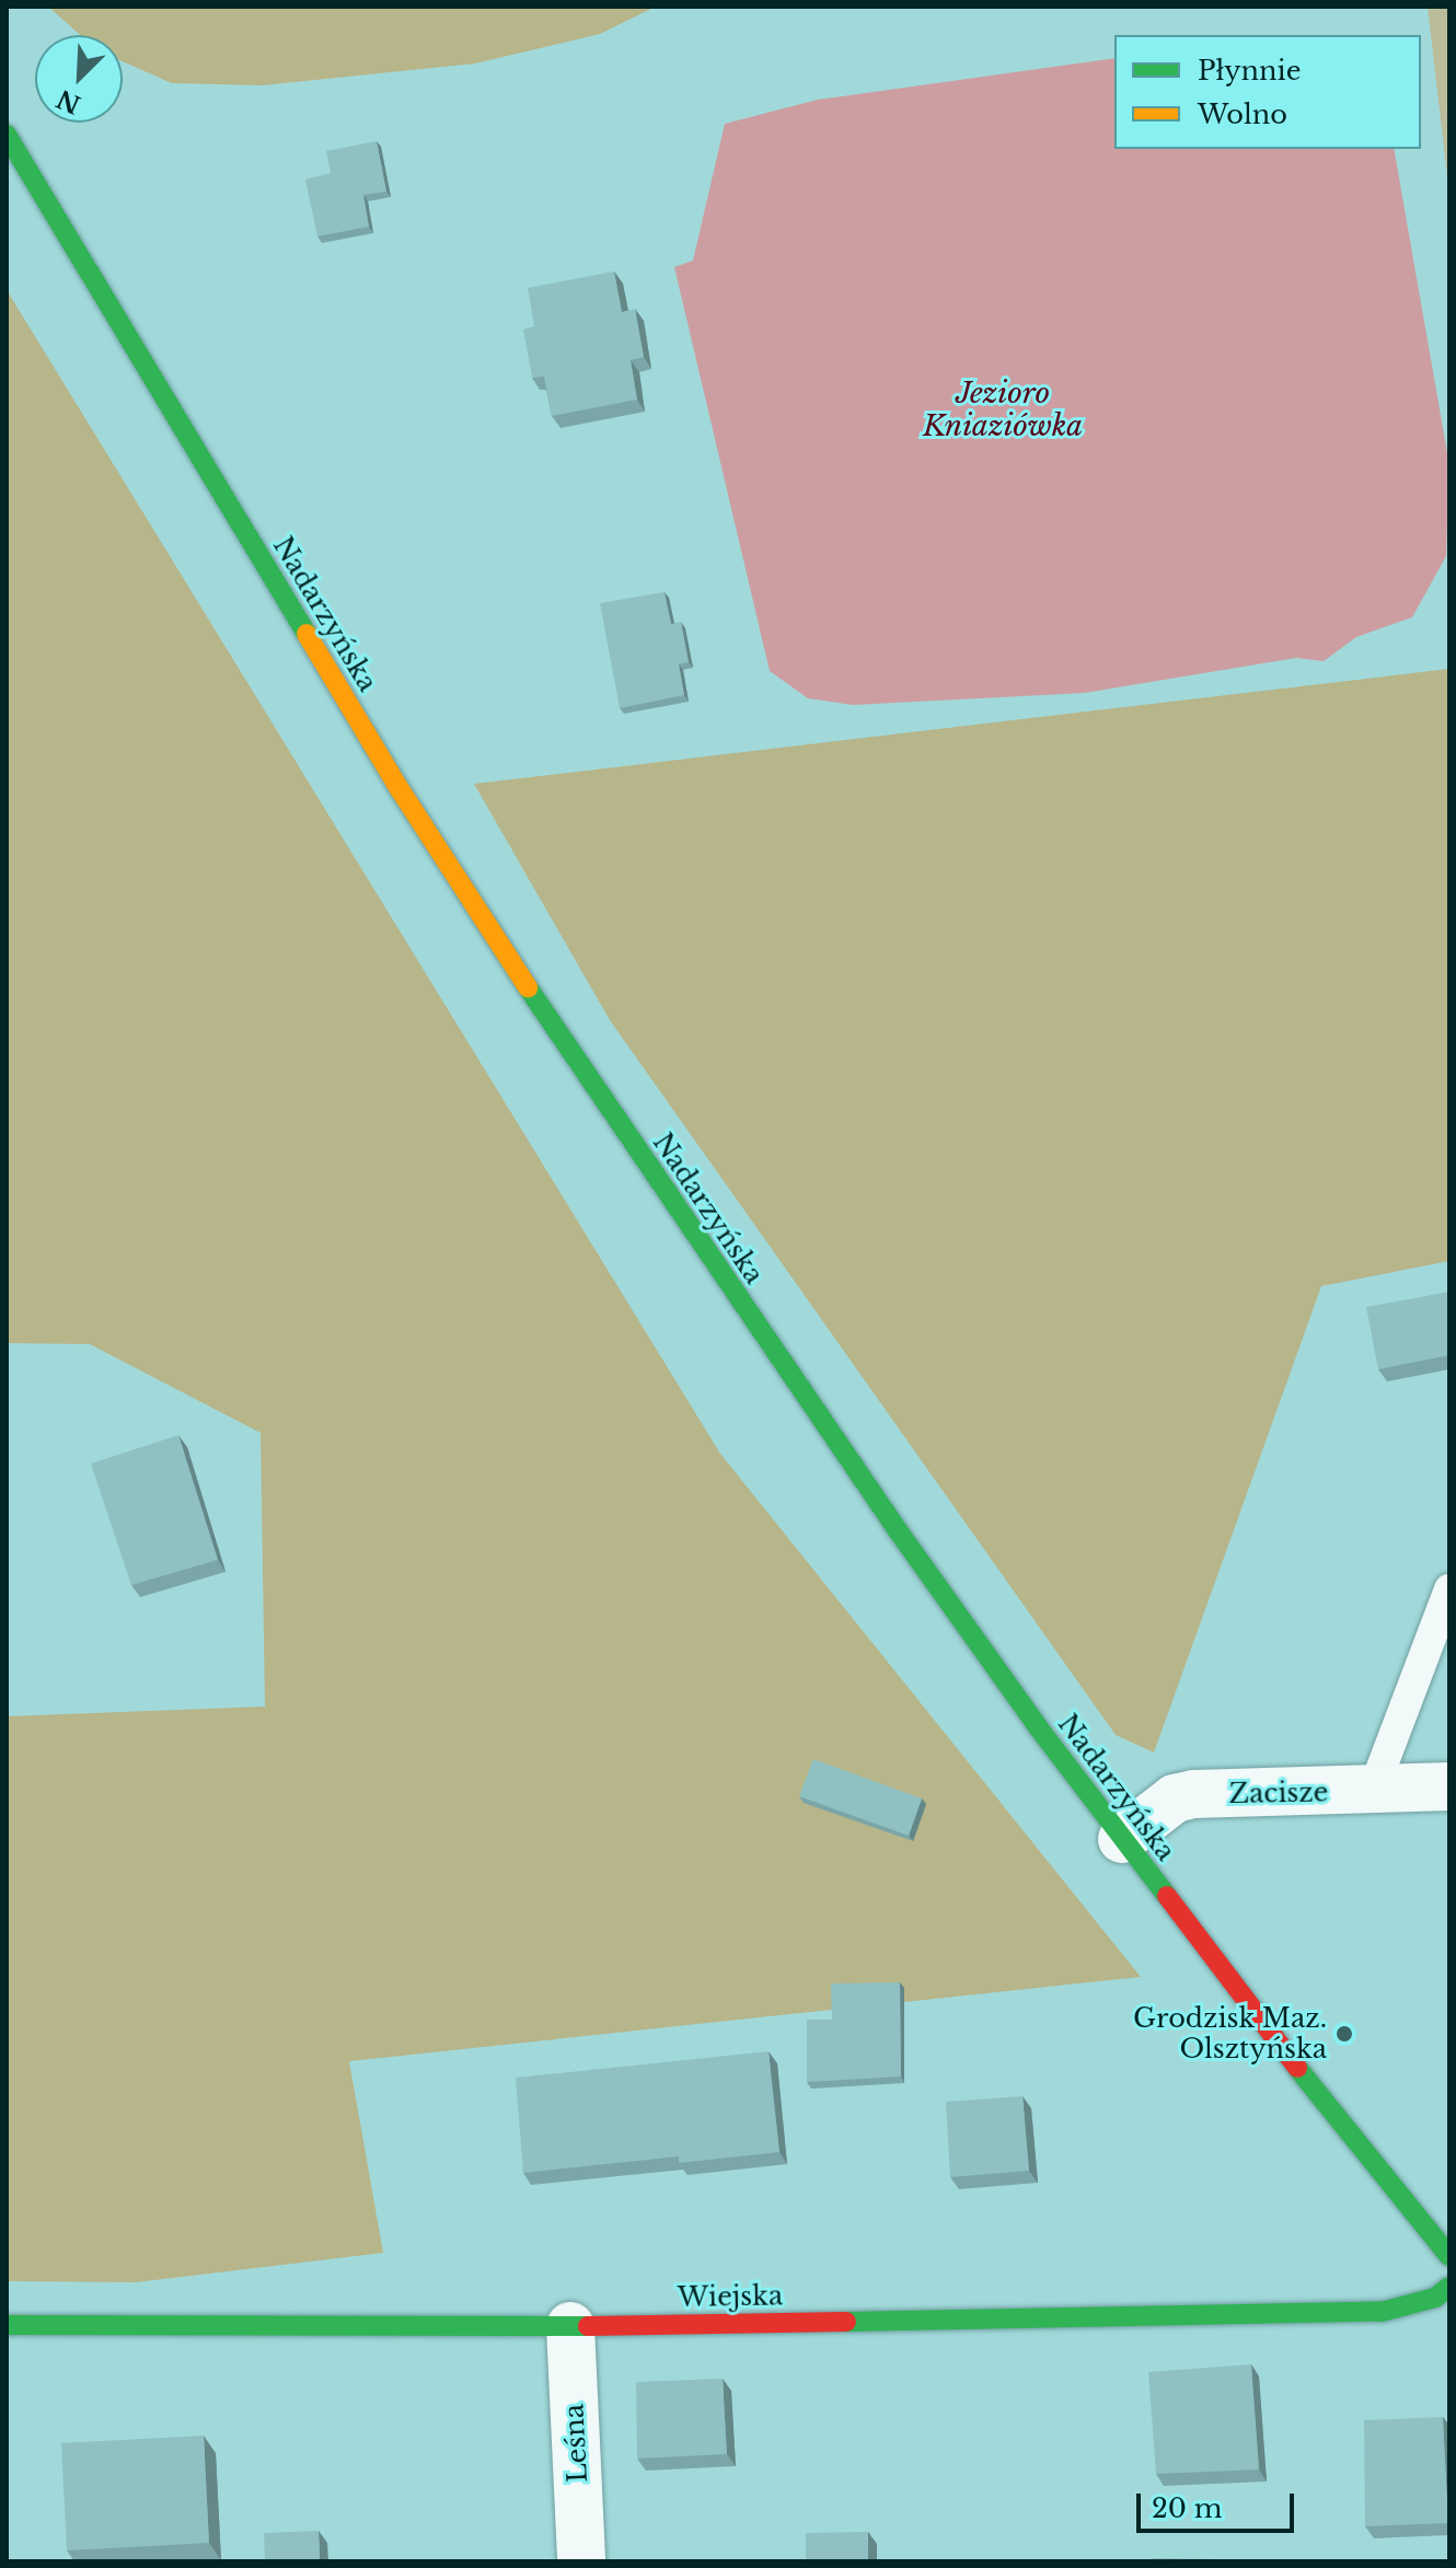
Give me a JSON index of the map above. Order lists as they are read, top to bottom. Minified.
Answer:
{"streets":{"street":["Nadarzyńska","Zacisze","Wiejska","Leśna"]},"crossings":[["Nadarzyńska","Zacisze"],["Wiejska","Leśna"]],"water":["Jezioro Kniaziówka"],"places":["Grodzisk Maz. Olsztyńska"],"legend":["Płynnie","Wolno"],"scale_bar":"20 m","north":"bottom left"}
